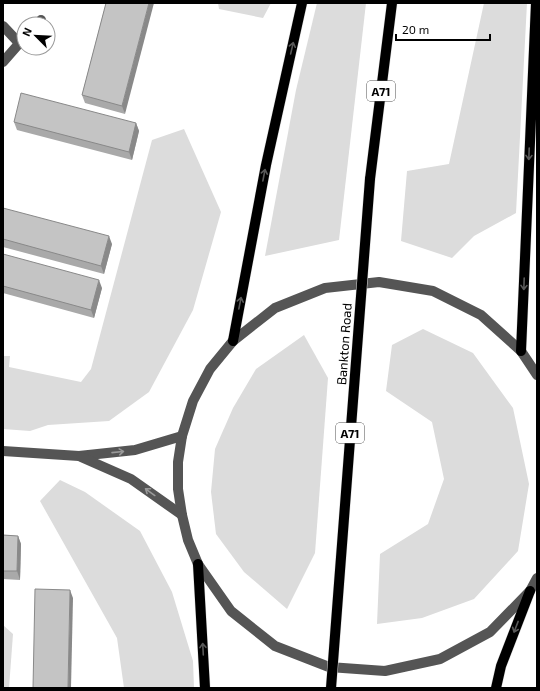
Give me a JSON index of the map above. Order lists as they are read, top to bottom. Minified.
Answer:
{"streets":{"main road":["A71","Bankton Road"]},"scale_bar":"20 m","north":"top left"}
